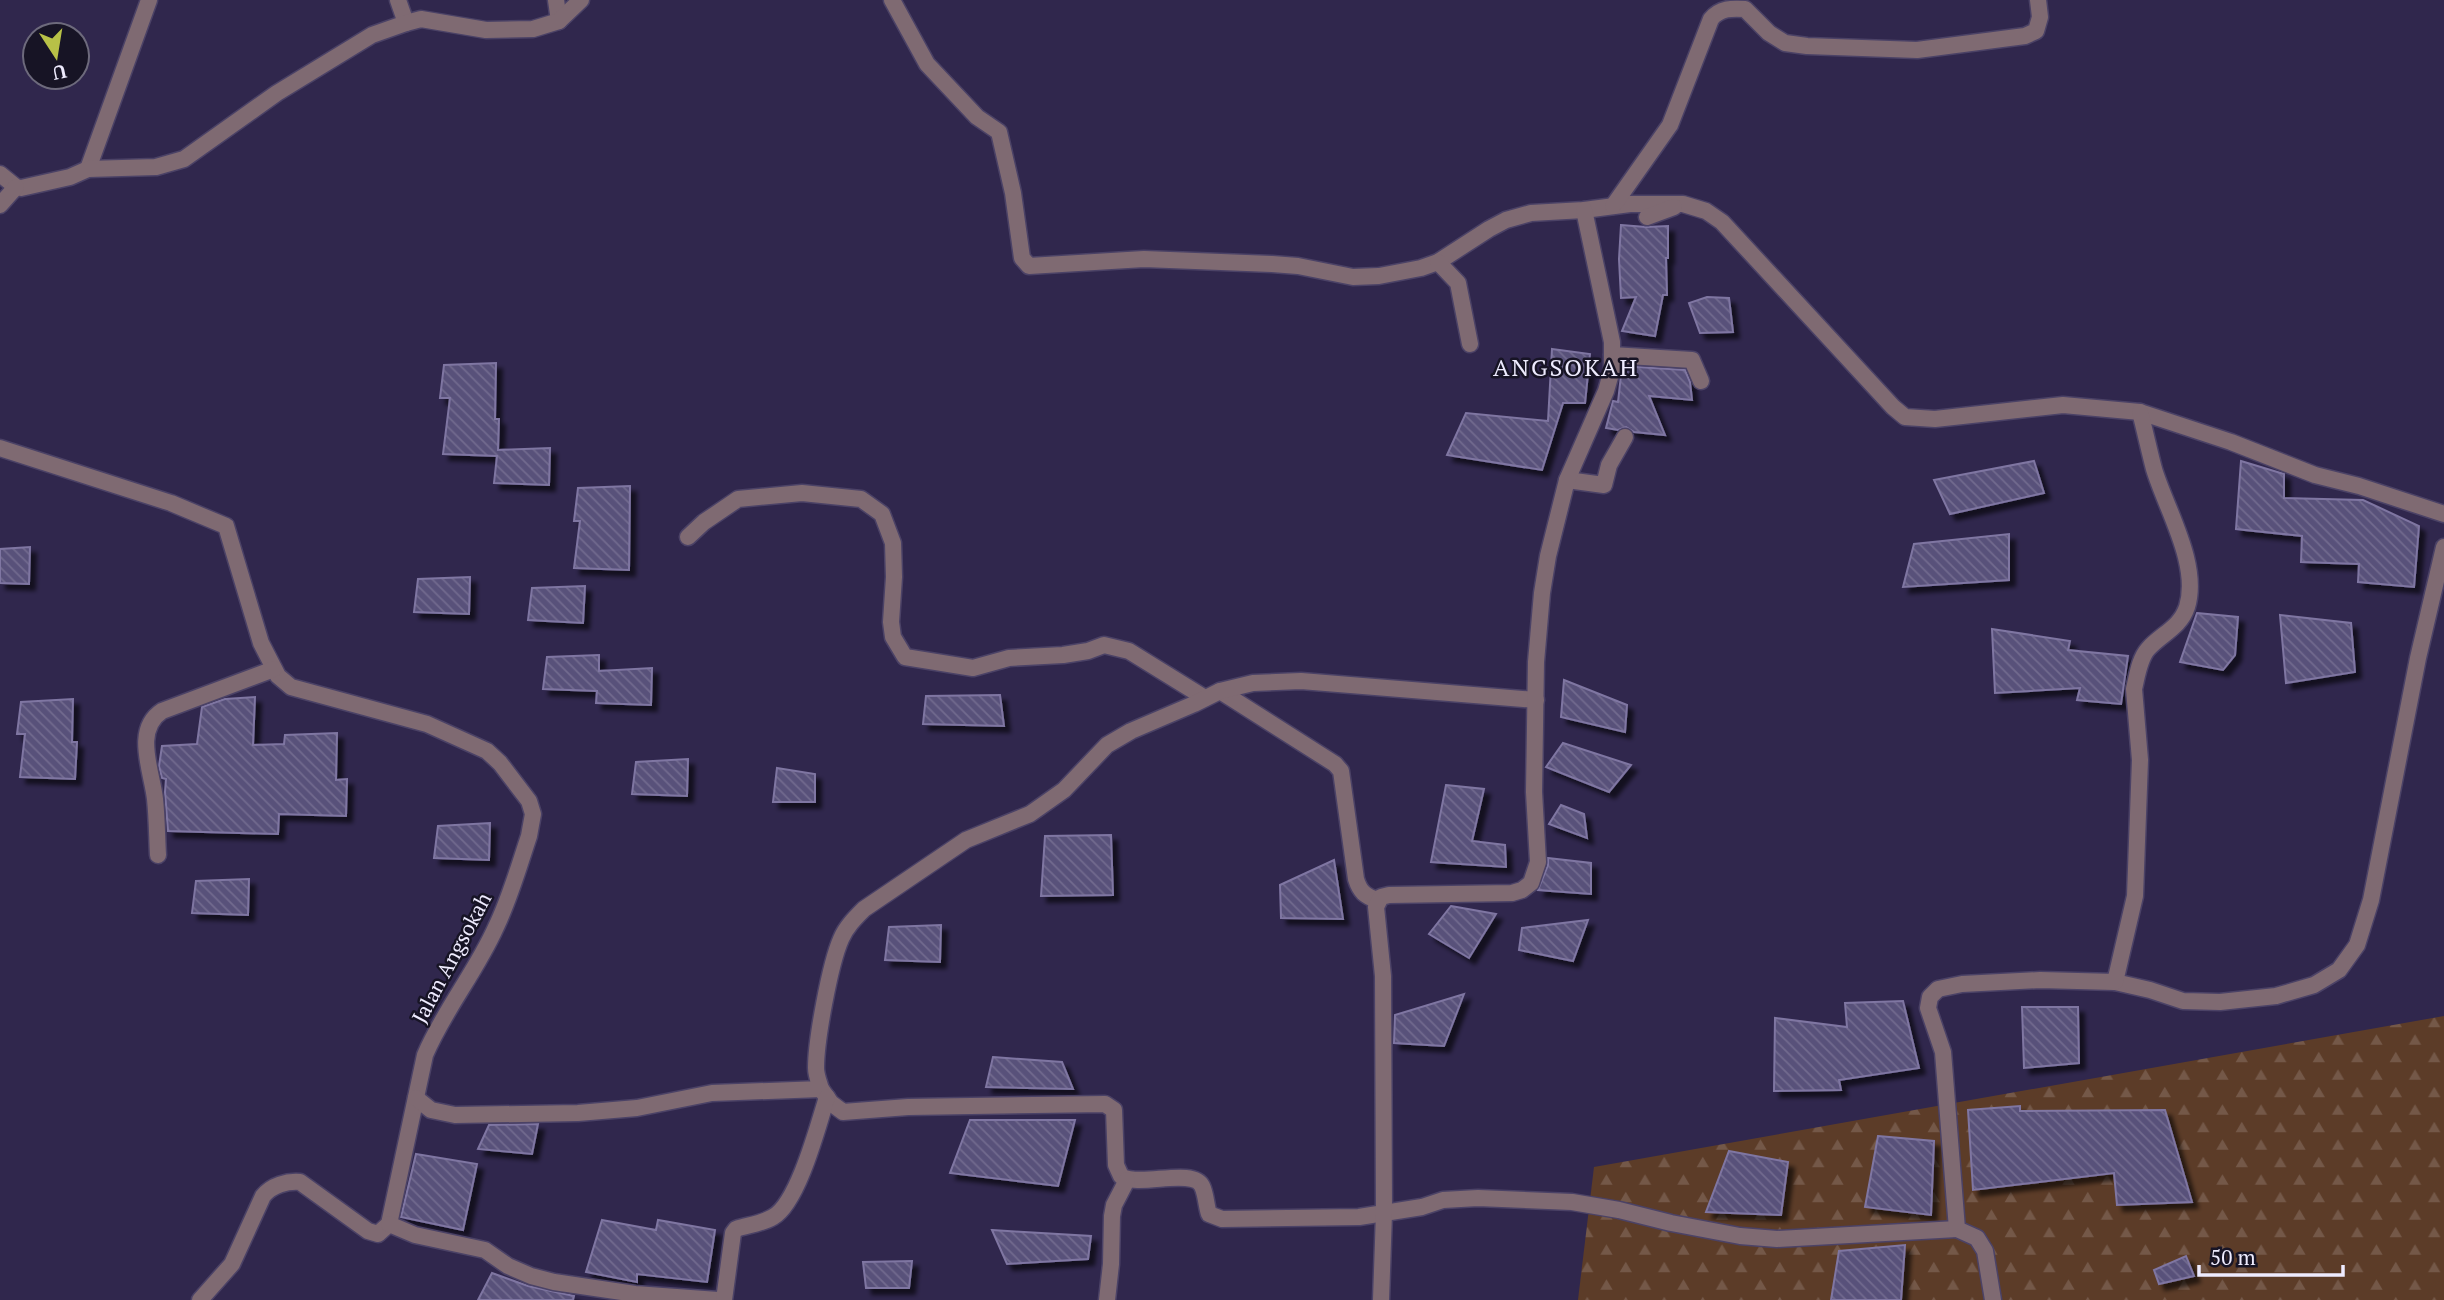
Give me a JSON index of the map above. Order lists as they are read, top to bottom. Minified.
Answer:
{"streets":{"street":["Jalan Angsokah"]},"districts":["ANGSOKAH"],"scale_bar":"50 m","north":"bottom"}
